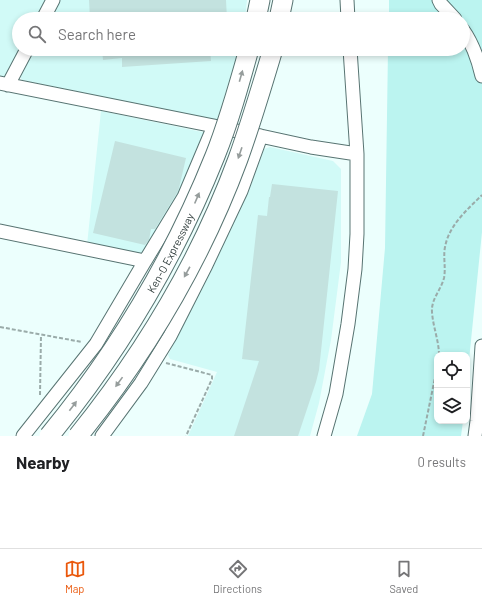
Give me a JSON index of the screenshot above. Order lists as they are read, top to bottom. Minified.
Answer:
{"streets":{"highway":["Ken-O Expressway"]},"page":{"search":"Search here","heading":["Nearby","0 results"],"nav":["Map","Directions","Saved"]}}
